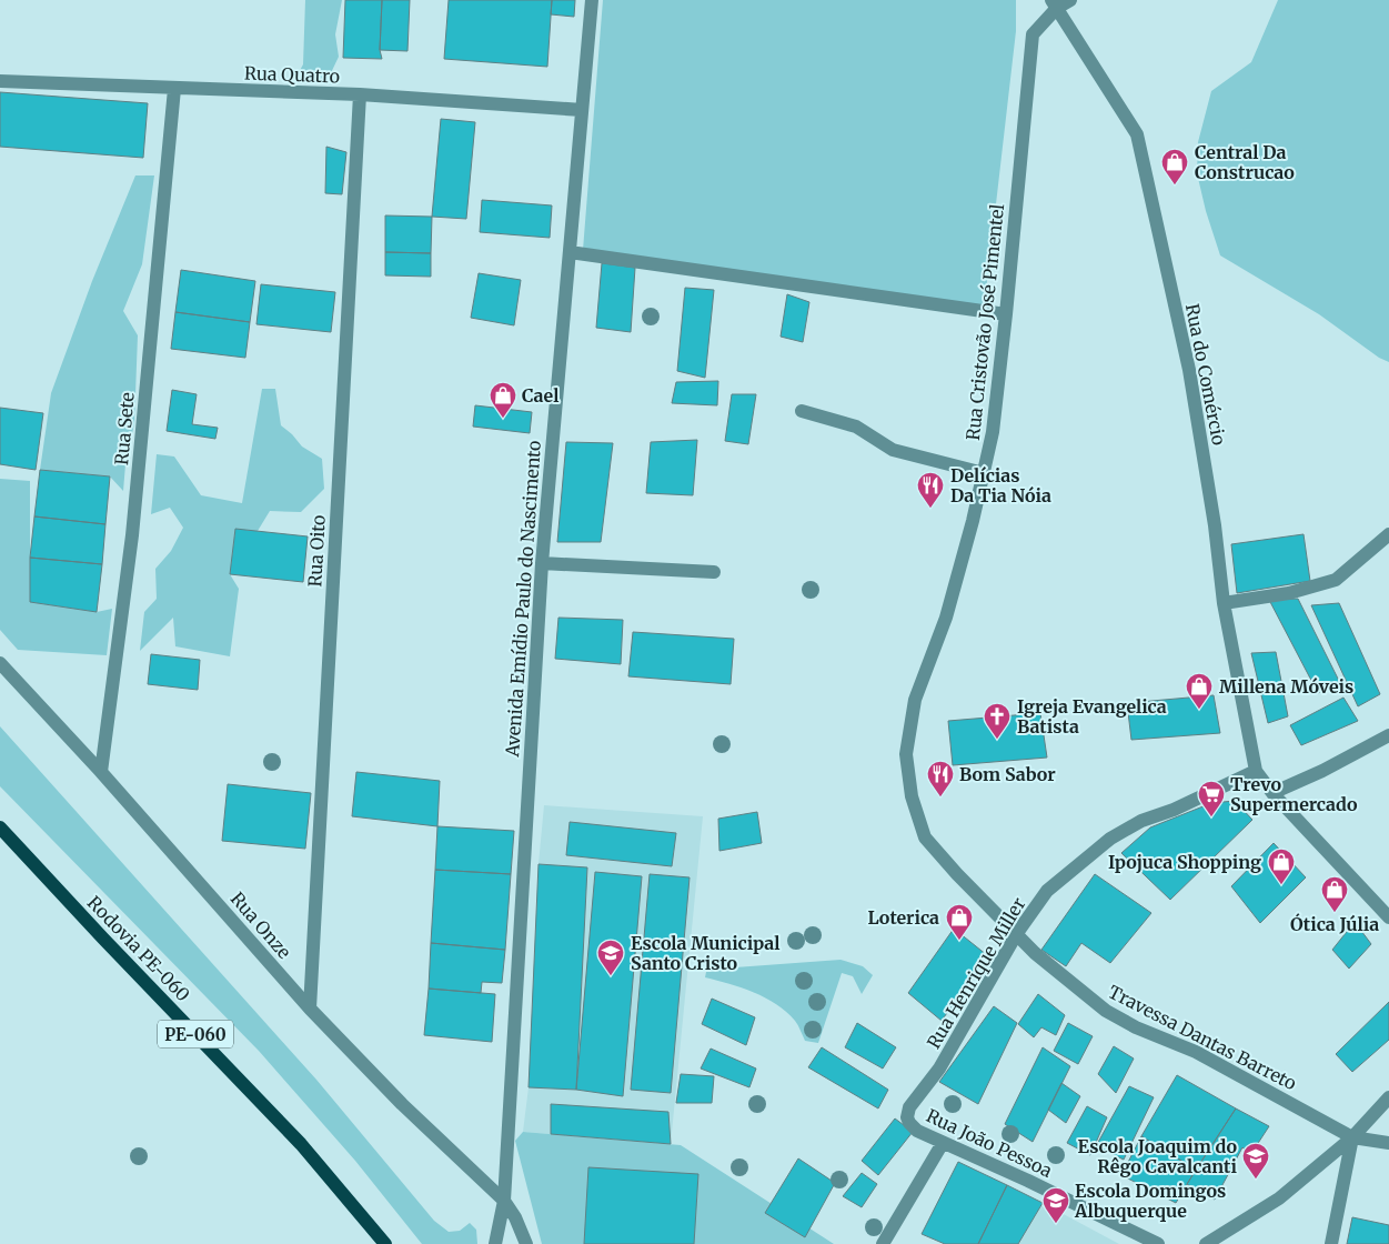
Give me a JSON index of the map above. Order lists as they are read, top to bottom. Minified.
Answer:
{"streets":{"main road":["Rodovia PE-060","PE-060"],"street":["Rua Quatro","Rua Cristovão José Pimentel","Rua do Comércio","Rua Sete","Rua Oito","Avenida Emídio Paulo do Nascimento","Rua Onze","Rua Henrique Miller","Travessa Dantas Barreto","Rua João Pessoa"]},"crossings":[["Rua Quatro","Rua Sete"],["Rua Quatro","Rua Oito"],["Rua Quatro","Avenida Emídio Paulo do Nascimento"],["Rua Cristovão José Pimentel","Rua do Comércio"],["Rua Cristovão José Pimentel","Rua Henrique Miller"],["Rua Cristovão José Pimentel","Travessa Dantas Barreto"],["Rua do Comércio","Rua Henrique Miller"],["Rua Sete","Rua Onze"],["Rua Oito","Rua Onze"],["Avenida Emídio Paulo do Nascimento","Rua Onze"],["Rua Henrique Miller","Travessa Dantas Barreto"],["Rua Henrique Miller","Rua João Pessoa"]],"places":{"shop":["Central Da Construcao","Cael","Millena Móveis","Ipojuca Shopping","Ótica Júlia","Loterica"],"restaurant":["Delícias Da Tia Nóia","Bom Sabor"],"church":["Igreja Evangelica Batista"],"supermarket":["Trevo Supermercado"],"school or university":["Escola Municipal Santo Cristo","Escola Joaquim do Rêgo Cavalcanti","Escola Domingos Albuquerque"]}}
